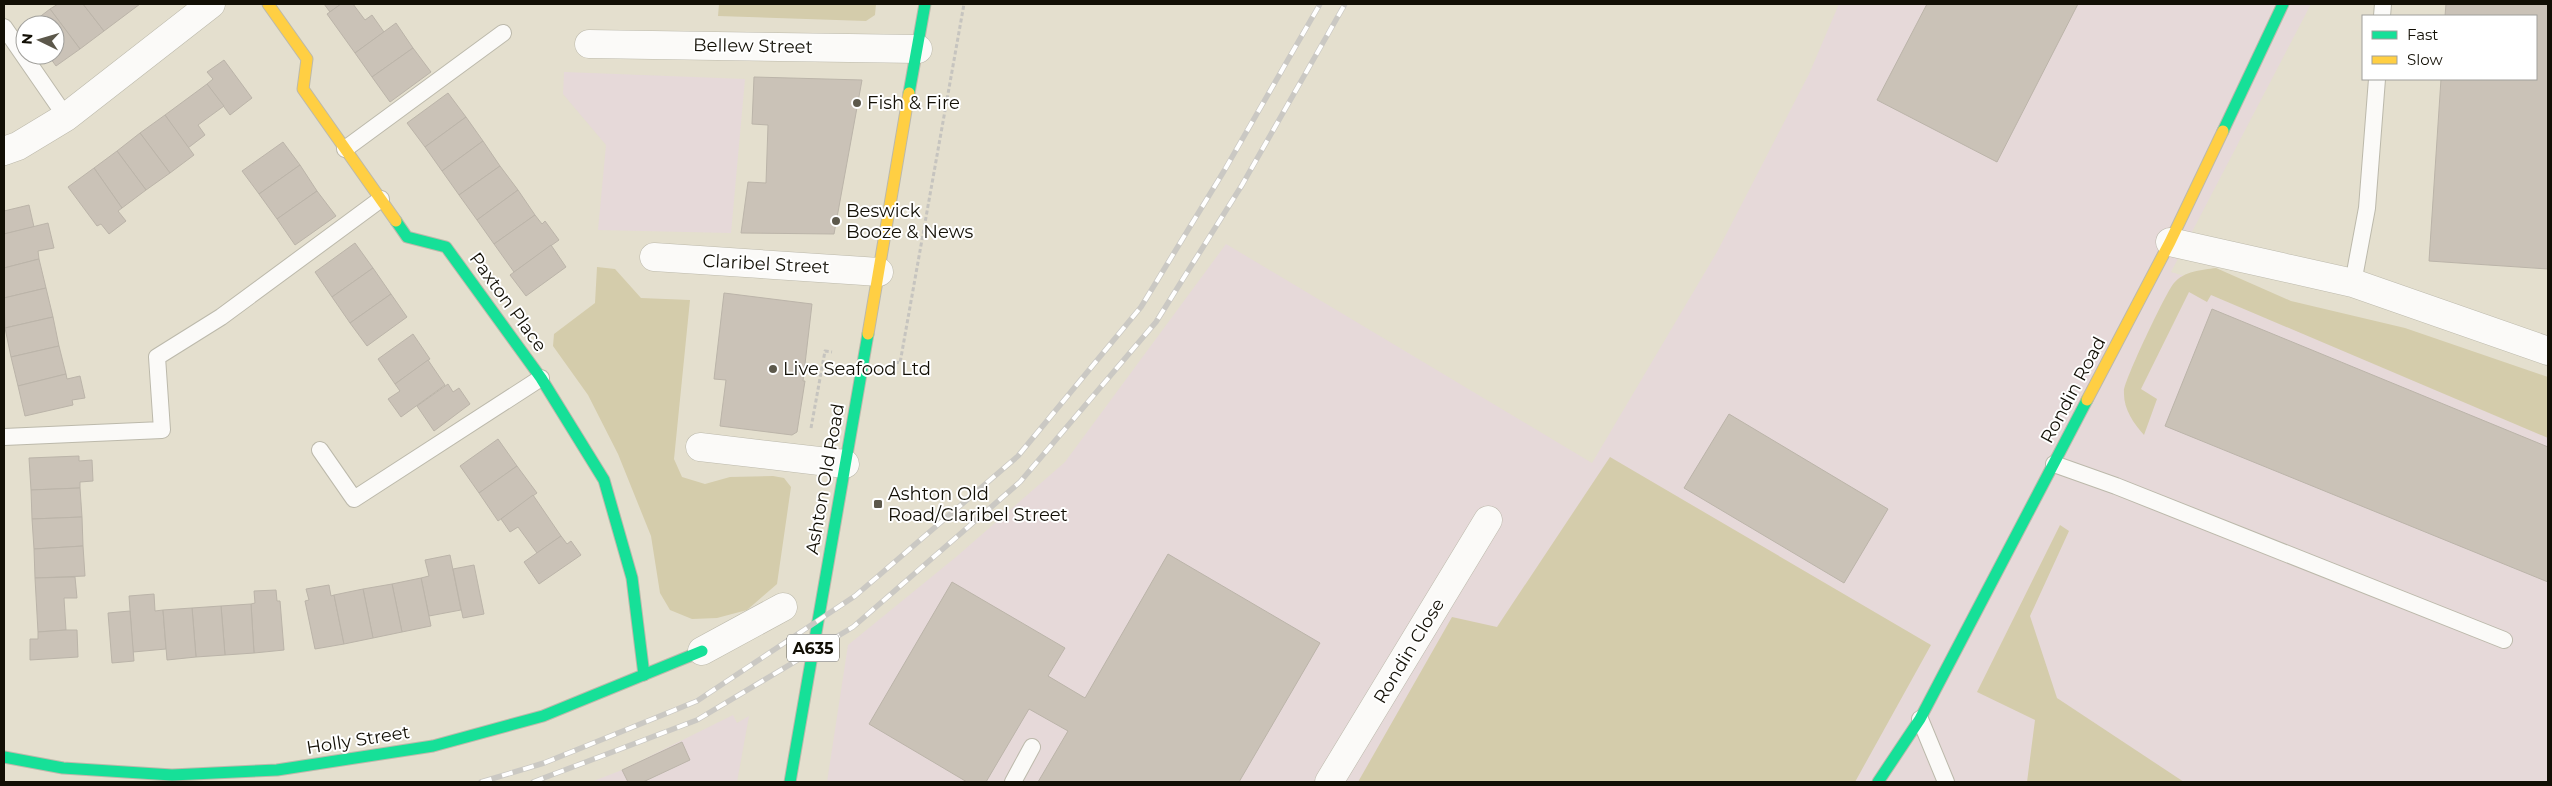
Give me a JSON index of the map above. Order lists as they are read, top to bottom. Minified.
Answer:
{"streets":{"main road":["Paxton Place","Rondin Road","Ashton Old Road","A635","Holly Street"],"street":["Bellew Street","Claribel Street","Rondin Close"]},"crossings":[["Bellew Street","Ashton Old Road"],["Claribel Street","Ashton Old Road"],["Paxton Place","Holly Street"]],"places":{"other":["Fish & Fire","Beswick Booze & News","Live Seafood Ltd"],"transit":["Ashton Old Road/Claribel Street"]},"legend":["Fast","Slow"],"north":"left"}
